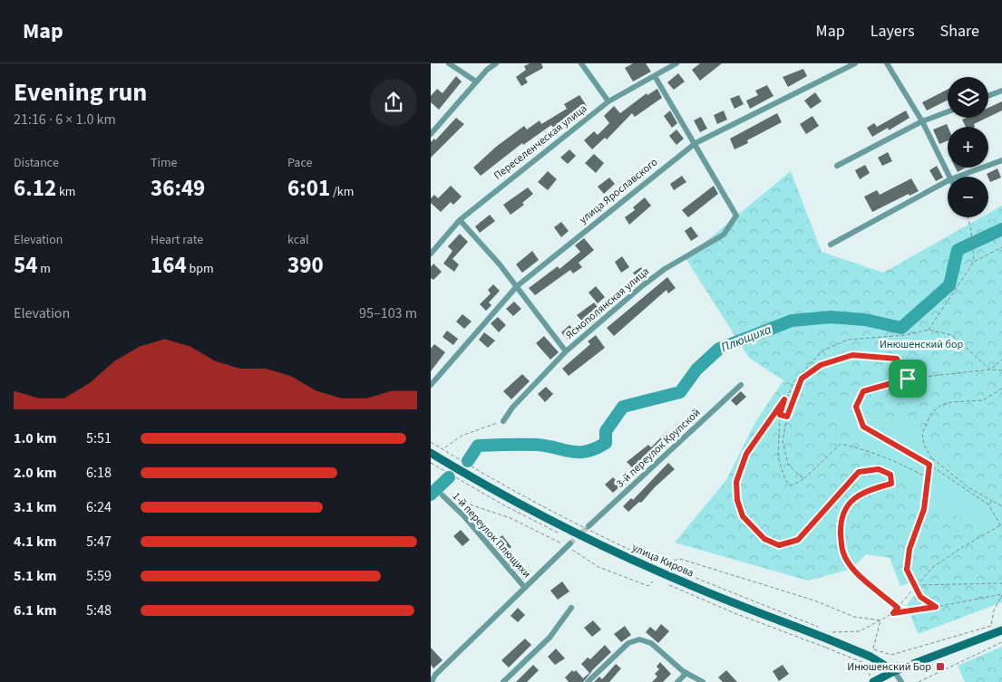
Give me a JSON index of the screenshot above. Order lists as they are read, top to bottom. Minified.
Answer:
{"streets":{"main road":["улица Кирова"],"street":["Переселенческая улица","улица Ярославского","Яснополянская улица","3-й переулок Крупской","1-й переулок Плющихи"]},"crossings":[["улица Ярославского","Яснополянская улица"]],"water":["Плющиха"],"parks":["Инюшенский бор"],"places":{"transit":["Инюшенский Бор"]},"page":{"header":"Map","nav":["Map","Layers","Share"],"heading":["Evening run","21:16 · 6 × 1.0 km"],"map_buttons":["+","−"],"stats":[["Distance","6.12 km"],["Time","36:49"],["Pace","6:01 /km"],["Elevation","54 m"],["Heart rate","164 bpm"],["kcal","390"]],"chart":["Elevation","95–103 m"],"list":[{"name":"1.0 km","note":"5:51"},{"name":"2.0 km","note":"6:18"},{"name":"3.1 km","note":"6:24"},{"name":"4.1 km","note":"5:47"},{"name":"5.1 km","note":"5:59"},{"name":"6.1 km","note":"5:48"}]}}
